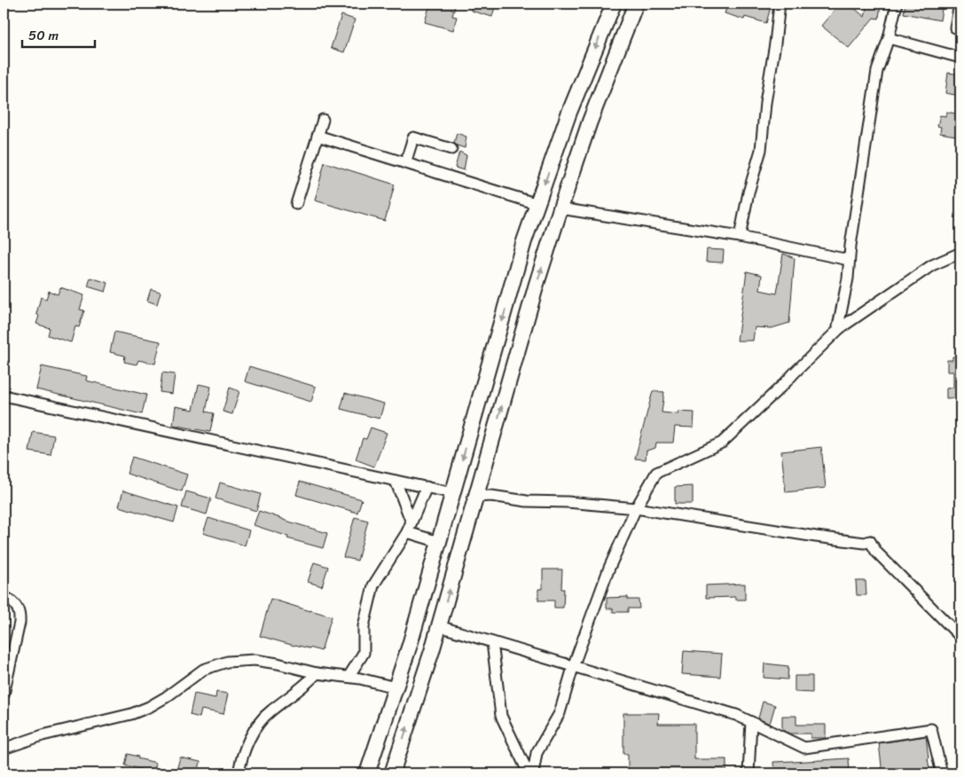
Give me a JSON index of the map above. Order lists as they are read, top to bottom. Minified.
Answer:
{"scale_bar":"50 m"}
